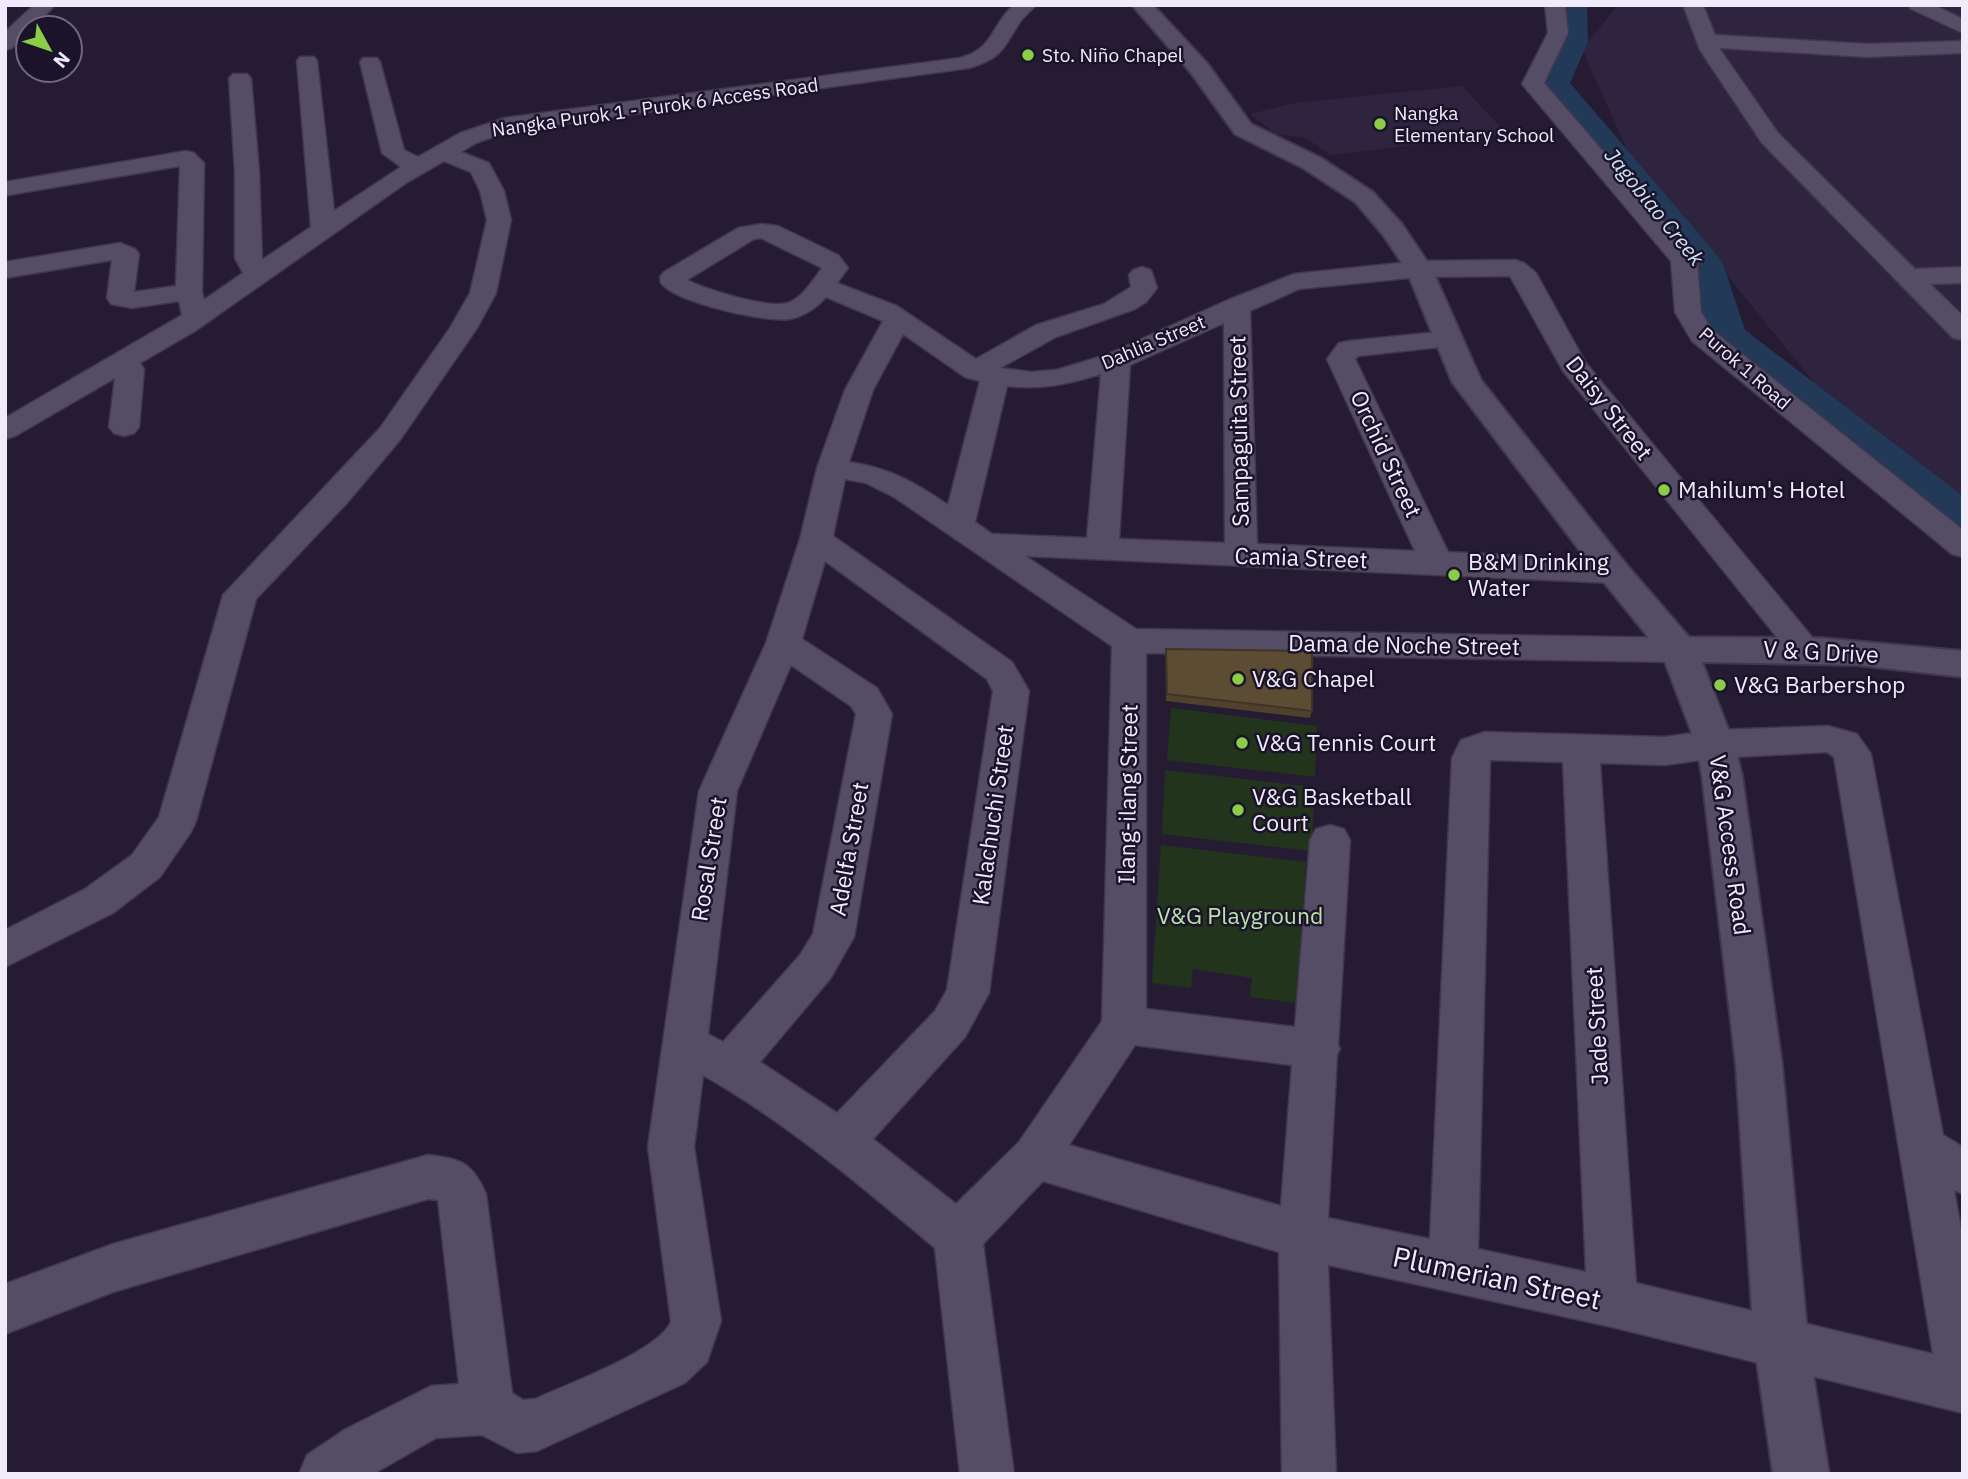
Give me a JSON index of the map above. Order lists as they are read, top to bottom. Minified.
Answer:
{"streets":{"street":["Nangka Purok 1 - Purok 6 Access Road","Dahlia Street","Purok 1 Road","Daisy Street","Sampaguita Street","Orchid Street","Camia Street","Dama de Noche Street","V & G Drive","Ilang-ilang Street","Kalachuchi Street","V&G Access Road","Adelfa Street","Rosal Street","Jade Street","Plumerian Street"]},"crossings":[["Dahlia Street","Daisy Street"],["Dahlia Street","Sampaguita Street"],["Dahlia Street","V&G Access Road"],["Dahlia Street","Rosal Street"],["Daisy Street","V & G Drive"],["Daisy Street","V&G Access Road"],["Sampaguita Street","Camia Street"],["Orchid Street","Camia Street"],["Orchid Street","V&G Access Road"],["Camia Street","V&G Access Road"],["Dama de Noche Street","V & G Drive"],["Dama de Noche Street","Ilang-ilang Street"],["Dama de Noche Street","V&G Access Road"],["V & G Drive","V&G Access Road"],["Kalachuchi Street","Rosal Street"],["V&G Access Road","Plumerian Street"],["Adelfa Street","Rosal Street"],["Jade Street","Plumerian Street"]],"water":["Jagobiao Creek"],"parks":["V&G Playground"],"places":["Sto. Niño Chapel","Nangka Elementary School","Mahilum's Hotel","B&M Drinking Water","V&G Chapel","V&G Barbershop","V&G Tennis Court","V&G Basketball Court"],"north":"bottom right"}
